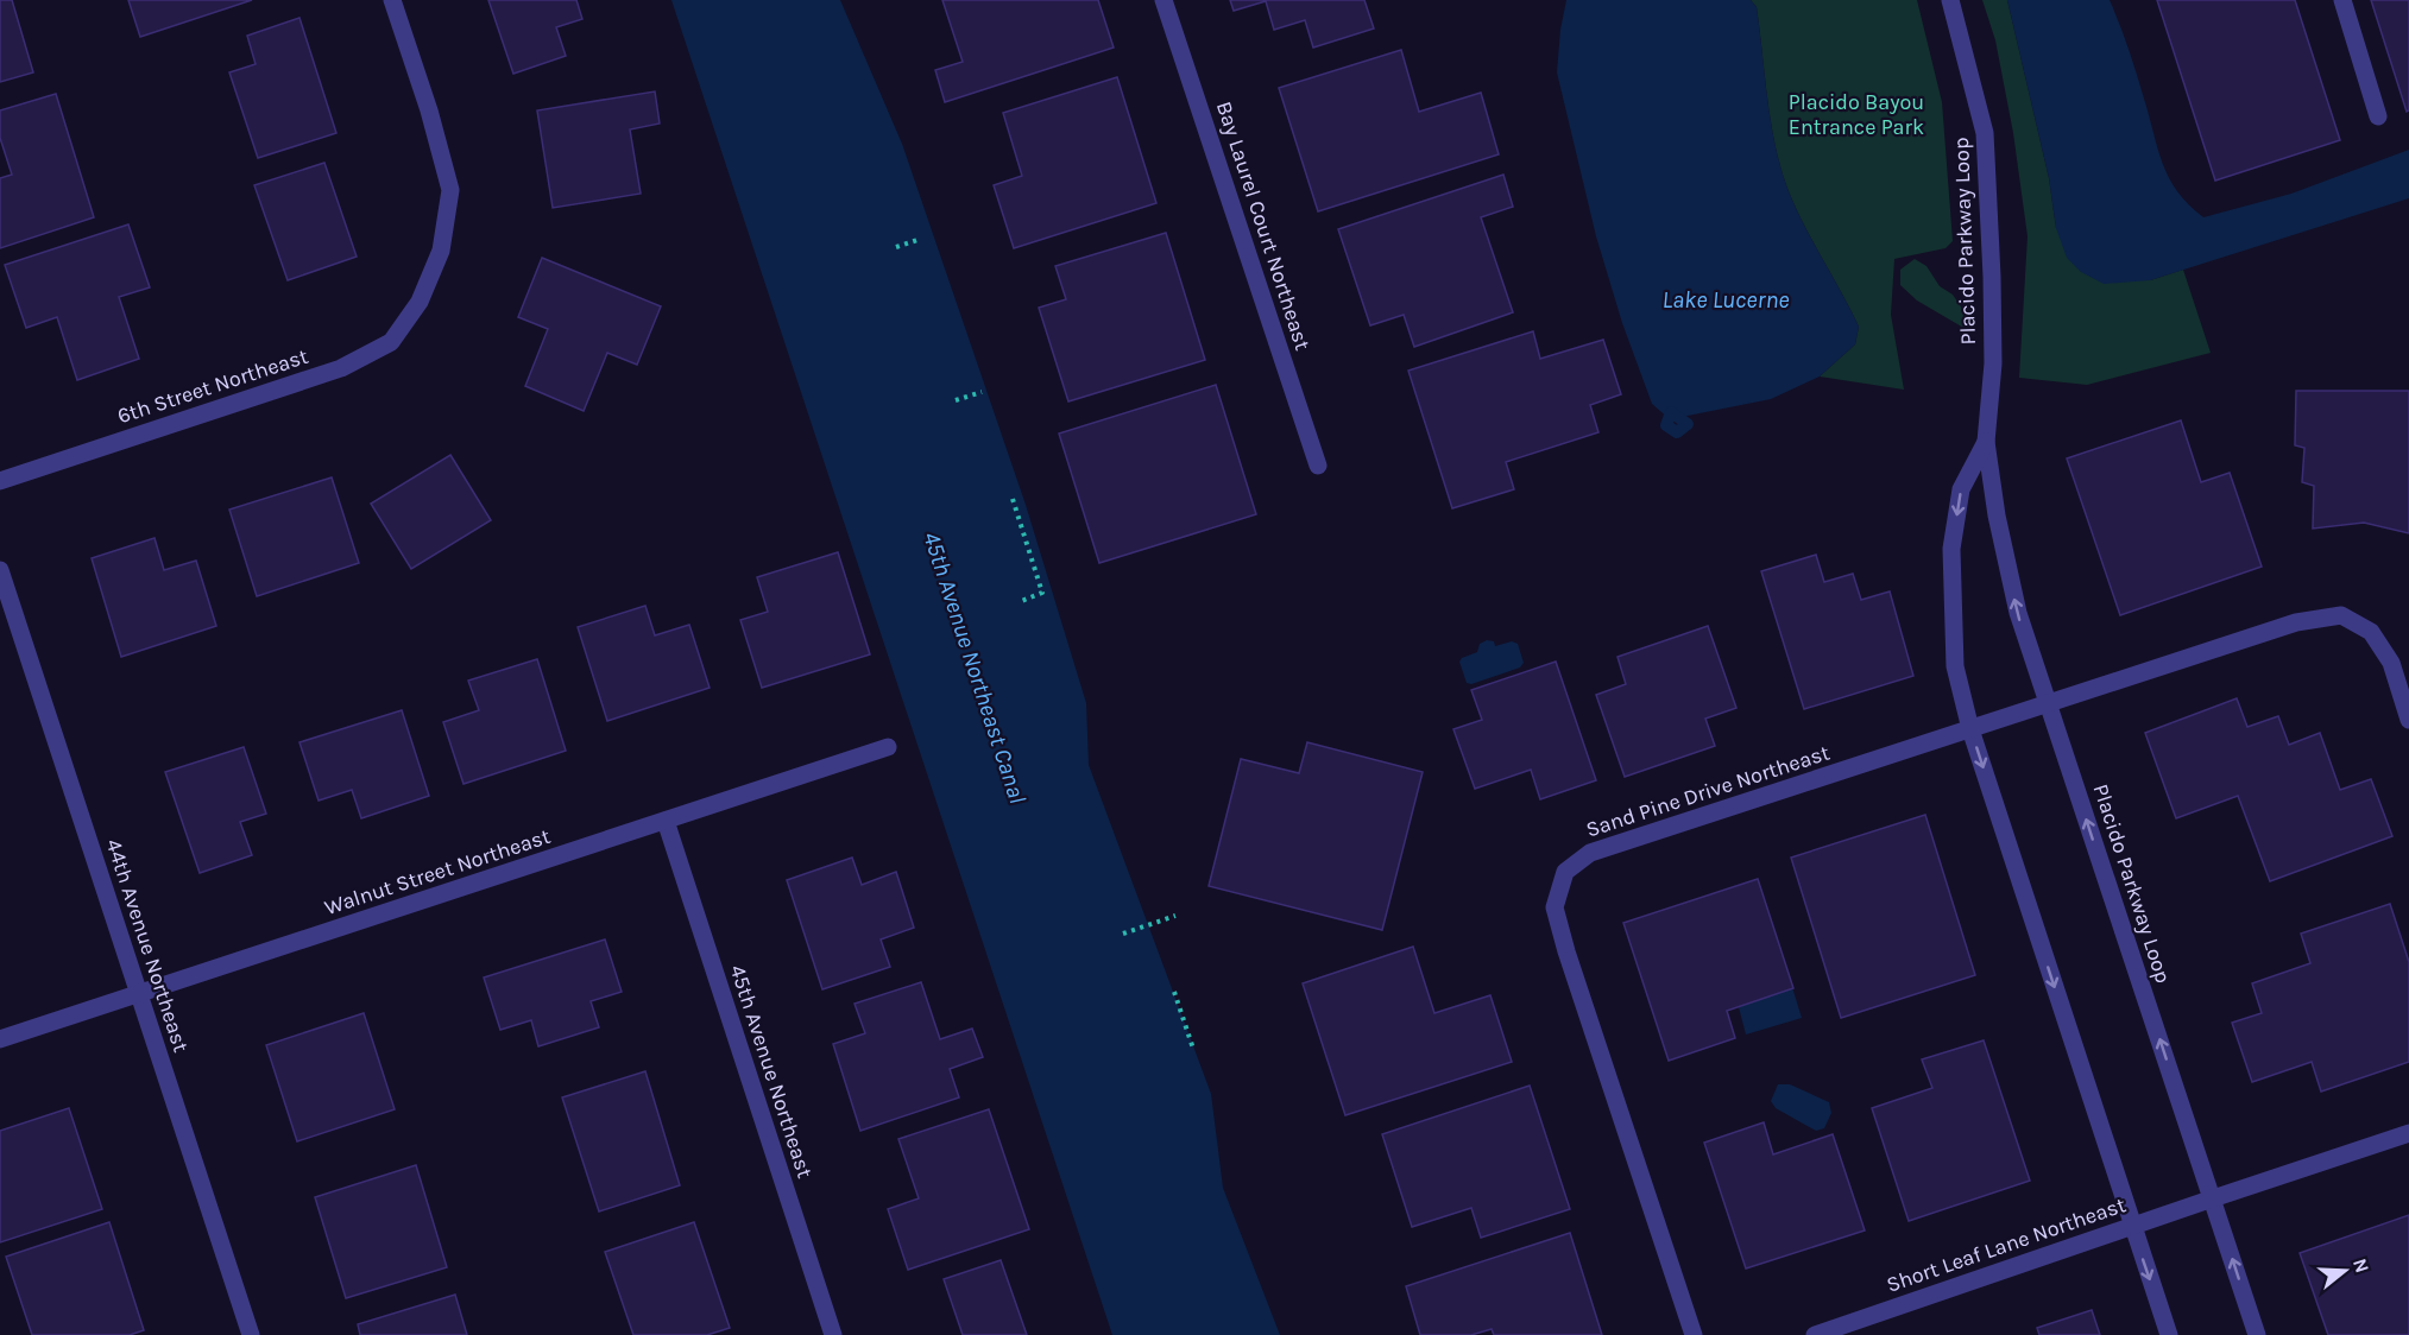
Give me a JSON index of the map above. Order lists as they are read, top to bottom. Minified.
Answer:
{"streets":{"street":["Bay Laurel Court Northeast","Placido Parkway Loop","6th Street Northeast","Sand Pine Drive Northeast","Walnut Street Northeast","44th Avenue Northeast","45th Avenue Northeast","Short Leaf Lane Northeast"]},"crossings":[["Placido Parkway Loop","Sand Pine Drive Northeast"],["Placido Parkway Loop","Short Leaf Lane Northeast"],["Walnut Street Northeast","44th Avenue Northeast"],["Walnut Street Northeast","45th Avenue Northeast"]],"water":["Lake Lucerne","45th Avenue Northeast Canal"],"parks":["Placido Bayou Entrance Park"],"north":"right"}
